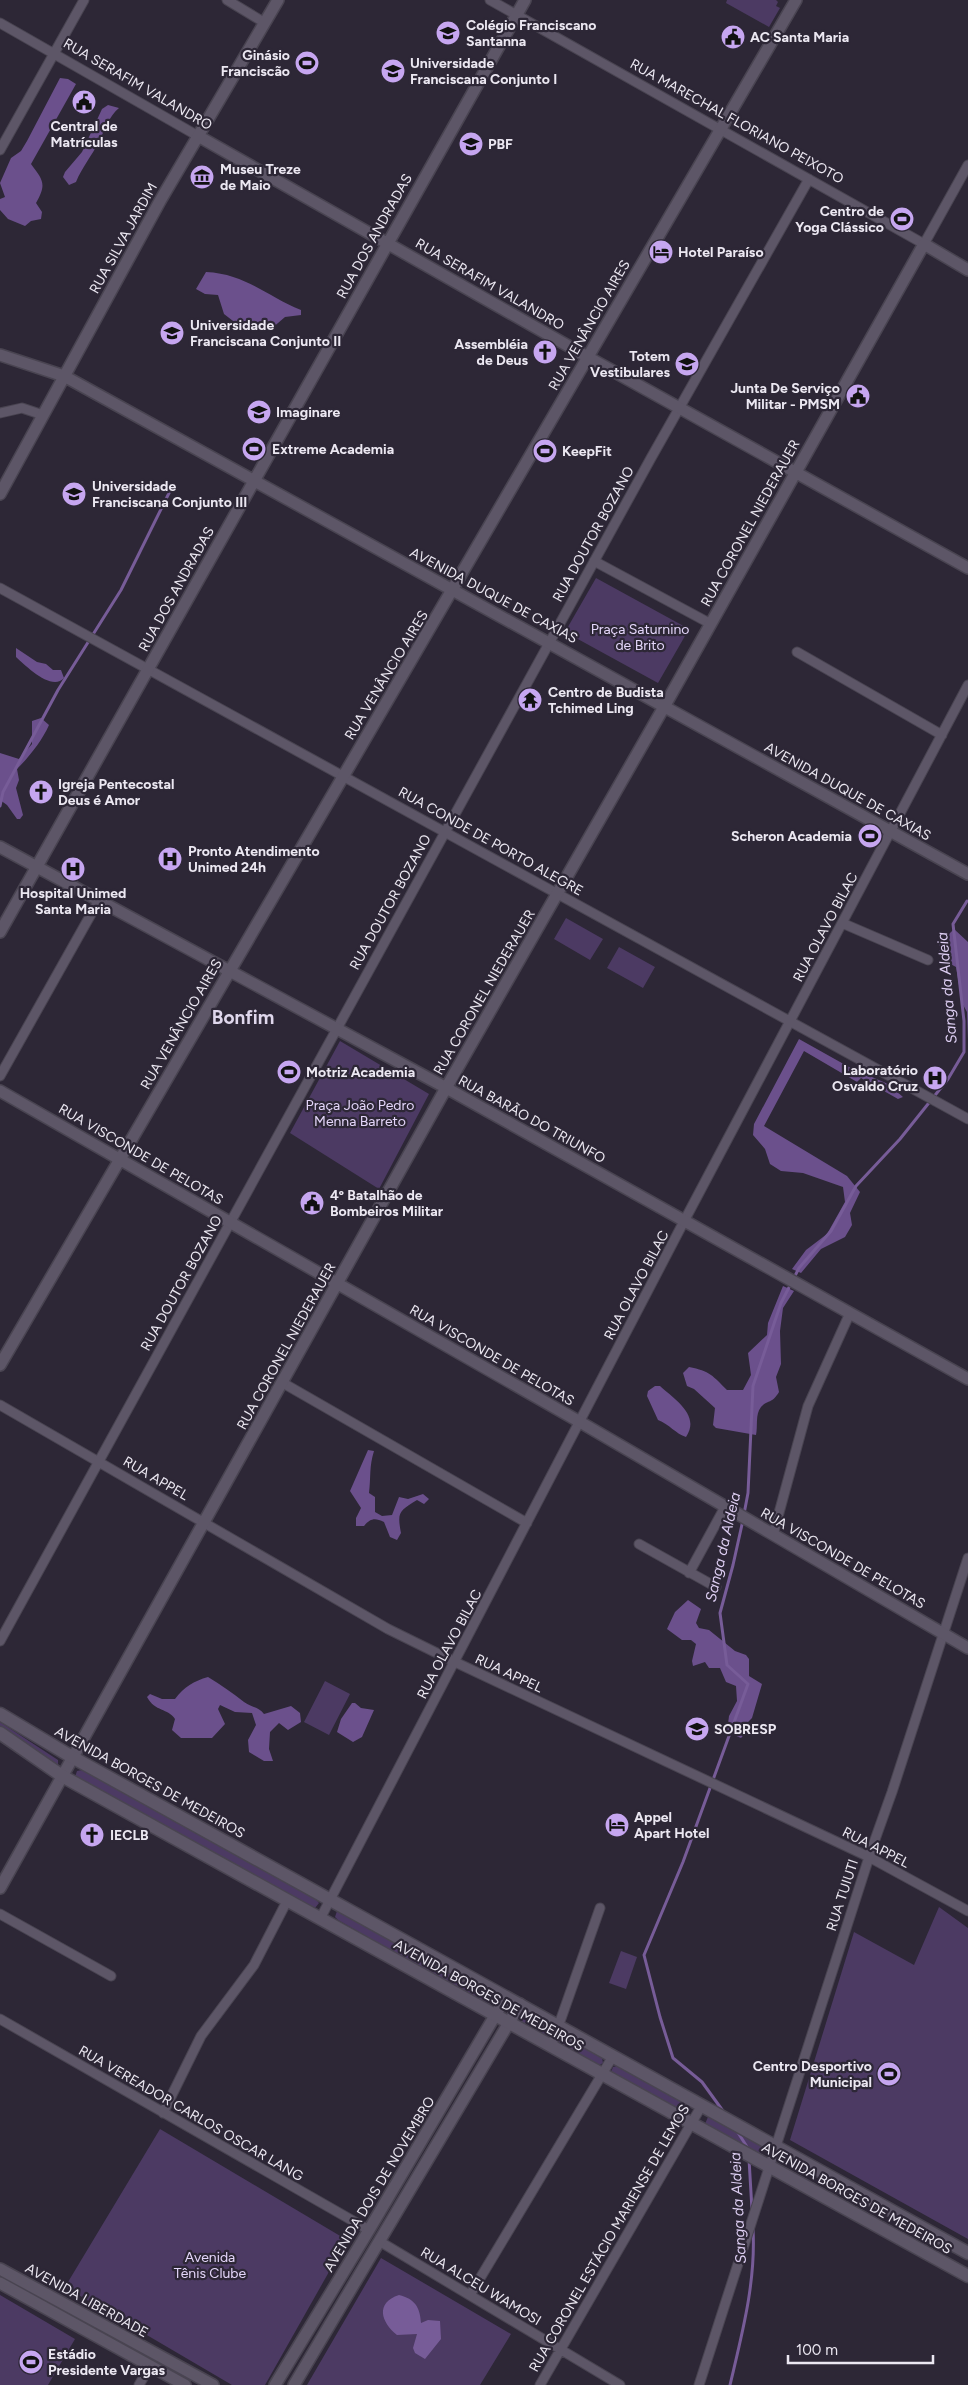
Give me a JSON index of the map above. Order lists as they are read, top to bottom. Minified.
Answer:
{"streets":{"main road":["AVENIDA BORGES DE MEDEIROS"],"street":["RUA SERAFIM VALANDRO","RUA MARECHAL FLORIANO PEIXOTO","RUA DOS ANDRADAS","RUA SILVA JARDIM","RUA VENÂNCIO AIRES","RUA CORONEL NIEDERAUER","RUA DOUTOR BOZANO","AVENIDA DUQUE DE CAXIAS","RUA CONDE DE PORTO ALEGRE","RUA OLAVO BILAC","RUA BARÃO DO TRIUNFO","RUA VISCONDE DE PELOTAS","RUA APPEL","RUA TUIUTI","RUA VEREADOR CARLOS OSCAR LANG","AVENIDA DOIS DE NOVEMBRO","RUA CORONEL ESTÁCIO MARIENSE DE LEMOS","RUA ALCEU WAMOSI","AVENIDA LIBERDADE"]},"crossings":[["RUA SERAFIM VALANDRO","RUA DOS ANDRADAS"],["RUA SERAFIM VALANDRO","RUA SILVA JARDIM"],["RUA SERAFIM VALANDRO","RUA VENÂNCIO AIRES"],["RUA SERAFIM VALANDRO","RUA CORONEL NIEDERAUER"],["RUA SERAFIM VALANDRO","RUA DOUTOR BOZANO"],["RUA MARECHAL FLORIANO PEIXOTO","RUA DOS ANDRADAS"],["RUA MARECHAL FLORIANO PEIXOTO","RUA VENÂNCIO AIRES"],["RUA MARECHAL FLORIANO PEIXOTO","RUA CORONEL NIEDERAUER"],["RUA MARECHAL FLORIANO PEIXOTO","RUA DOUTOR BOZANO"],["RUA DOS ANDRADAS","AVENIDA DUQUE DE CAXIAS"],["RUA DOS ANDRADAS","RUA CONDE DE PORTO ALEGRE"],["RUA DOS ANDRADAS","RUA BARÃO DO TRIUNFO"],["RUA SILVA JARDIM","AVENIDA DUQUE DE CAXIAS"],["RUA VENÂNCIO AIRES","AVENIDA DUQUE DE CAXIAS"],["RUA VENÂNCIO AIRES","RUA CONDE DE PORTO ALEGRE"],["RUA VENÂNCIO AIRES","RUA BARÃO DO TRIUNFO"],["RUA VENÂNCIO AIRES","RUA VISCONDE DE PELOTAS"],["RUA CORONEL NIEDERAUER","AVENIDA DUQUE DE CAXIAS"],["RUA CORONEL NIEDERAUER","RUA CONDE DE PORTO ALEGRE"],["RUA CORONEL NIEDERAUER","RUA BARÃO DO TRIUNFO"],["RUA CORONEL NIEDERAUER","RUA VISCONDE DE PELOTAS"],["RUA CORONEL NIEDERAUER","RUA APPEL"],["RUA CORONEL NIEDERAUER","AVENIDA BORGES DE MEDEIROS"],["RUA DOUTOR BOZANO","AVENIDA DUQUE DE CAXIAS"],["RUA DOUTOR BOZANO","RUA CONDE DE PORTO ALEGRE"],["RUA DOUTOR BOZANO","RUA BARÃO DO TRIUNFO"],["RUA DOUTOR BOZANO","RUA VISCONDE DE PELOTAS"],["RUA DOUTOR BOZANO","RUA APPEL"],["AVENIDA DUQUE DE CAXIAS","RUA OLAVO BILAC"],["RUA CONDE DE PORTO ALEGRE","RUA OLAVO BILAC"],["RUA OLAVO BILAC","RUA BARÃO DO TRIUNFO"],["RUA OLAVO BILAC","RUA VISCONDE DE PELOTAS"],["RUA OLAVO BILAC","RUA APPEL"],["RUA OLAVO BILAC","AVENIDA BORGES DE MEDEIROS"],["RUA VISCONDE DE PELOTAS","RUA TUIUTI"],["RUA APPEL","RUA TUIUTI"],["AVENIDA BORGES DE MEDEIROS","RUA TUIUTI"],["AVENIDA BORGES DE MEDEIROS","AVENIDA DOIS DE NOVEMBRO"],["AVENIDA BORGES DE MEDEIROS","RUA CORONEL ESTÁCIO MARIENSE DE LEMOS"],["RUA VEREADOR CARLOS OSCAR LANG","AVENIDA DOIS DE NOVEMBRO"],["AVENIDA DOIS DE NOVEMBRO","RUA ALCEU WAMOSI"],["RUA CORONEL ESTÁCIO MARIENSE DE LEMOS","RUA ALCEU WAMOSI"]],"districts":["Bonfim"],"water":["Sanga da Aldeia"],"parks":["Praça Saturnino de Brito","Praça João Pedro Menna Barreto","Avenida Tênis Clube"],"places":{"school or university":["Colégio Franciscano Santanna","Universidade Franciscana Conjunto I","PBF","Universidade Franciscana Conjunto II","Totem Vestibulares","Imaginare","Universidade Franciscana Conjunto III","SOBRESP"],"public building":["AC Santa Maria","Central de Matrículas","Junta De Serviço Militar - PMSM","4º Batalhão de Bombeiros Militar"],"sports":["Ginásio Franciscão","Centro de Yoga Clássico","Extreme Academia","KeepFit","Scheron Academia","Motriz Academia","Centro Desportivo Municipal","Estádio Presidente Vargas"],"museum":["Museu Treze de Maio"],"hotel":["Hotel Paraíso","Appel Apart Hotel"],"church":["Assembléia de Deus","Igreja Pentecostal Deus é Amor","IECLB"],"temple":["Centro de Budista Tchimed Ling"],"hospital":["Pronto Atendimento Unimed 24h","Hospital Unimed Santa Maria","Laboratório Osvaldo Cruz"]},"scale_bar":"100 m"}
